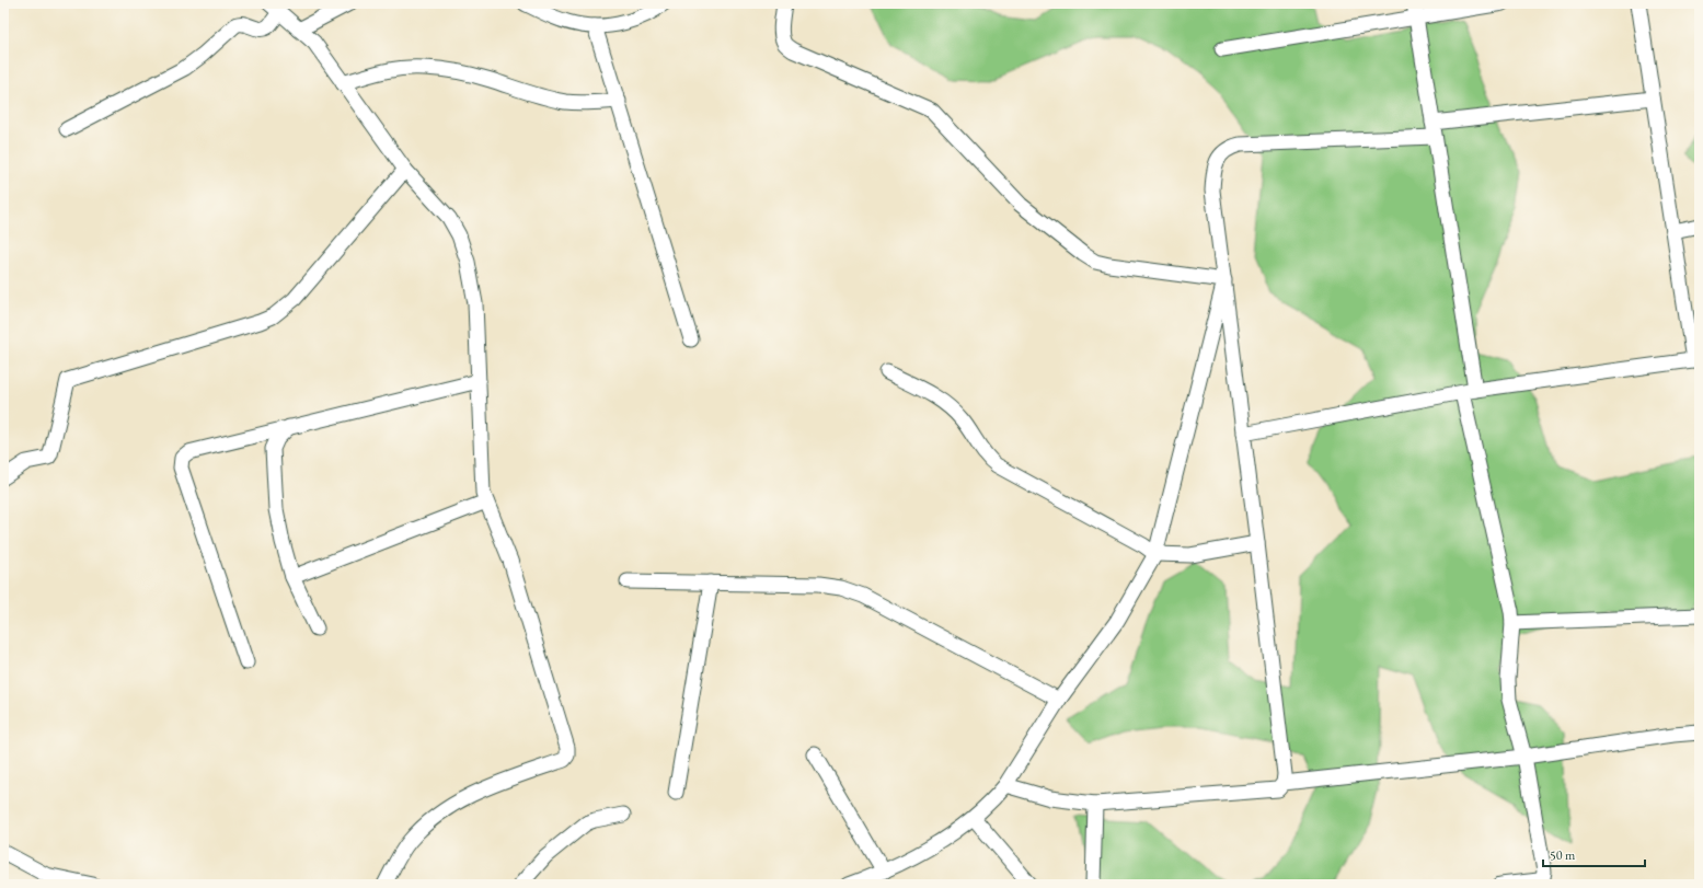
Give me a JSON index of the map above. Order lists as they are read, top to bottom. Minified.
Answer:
{"scale_bar":"50 m"}
